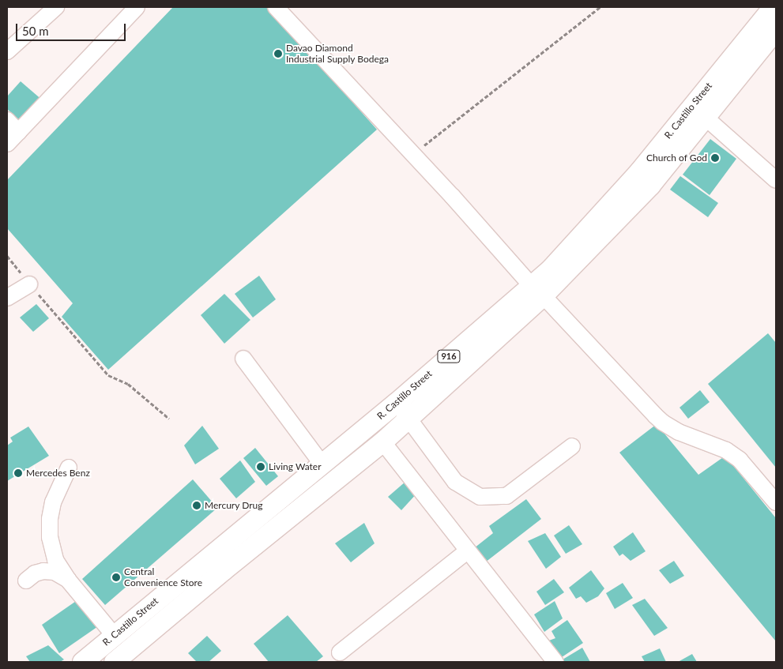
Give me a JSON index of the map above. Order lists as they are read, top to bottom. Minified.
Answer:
{"streets":{"main road":["R. Castillo Street","916"]},"places":["Davao Diamond Industrial Supply Bodega","Church of God","Living Water","Mercedes Benz","Mercury Drug","Central Convenience Store"],"scale_bar":"50 m"}
